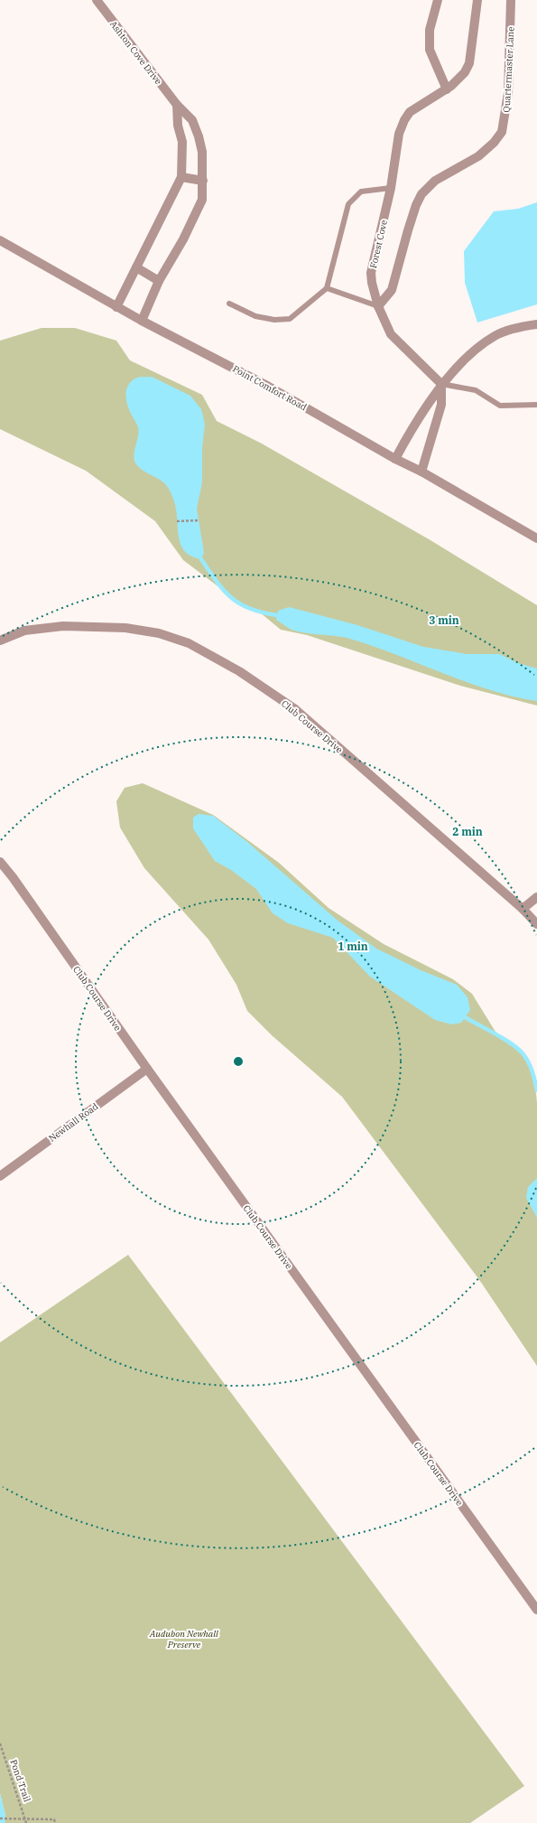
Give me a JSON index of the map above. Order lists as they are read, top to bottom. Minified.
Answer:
{"streets":{"street":["Ashton Cove Drive","Quartermaster Lane","Forest Cove","Point Comfort Road","Club Course Drive","Newhall Road"],"path":["Pond Trail"]},"crossings":[["Ashton Cove Drive","Point Comfort Road"],["Quartermaster Lane","Forest Cove"],["Club Course Drive","Newhall Road"]],"parks":["Audubon Newhall Preserve"],"rings":["3 min","2 min","1 min"]}
